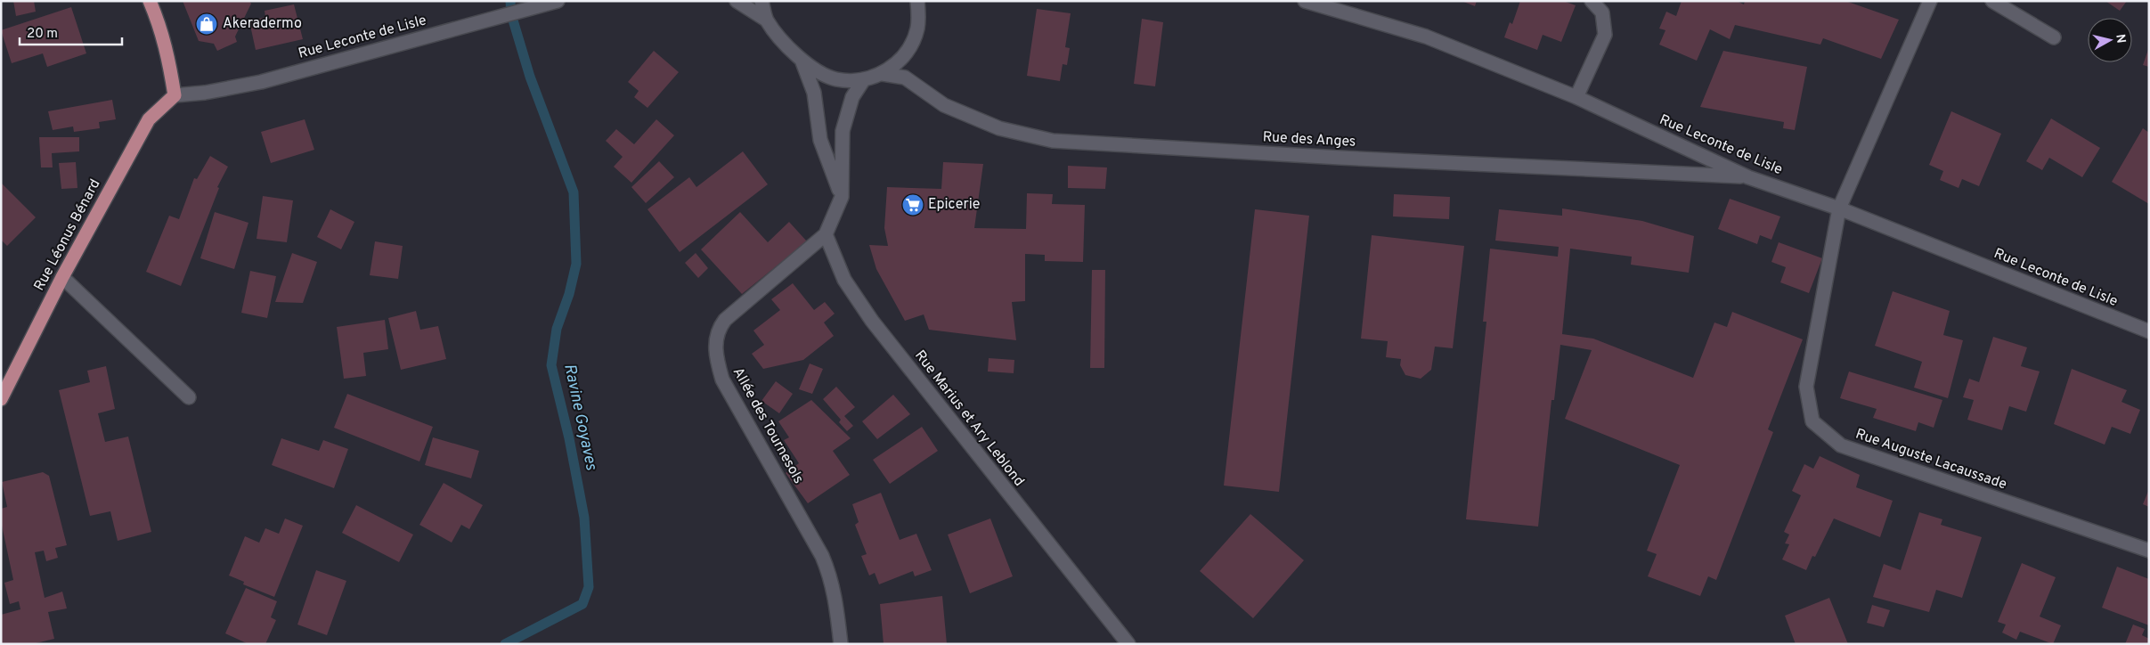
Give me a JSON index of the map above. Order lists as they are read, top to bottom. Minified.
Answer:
{"streets":{"main road":["Rue Léonus Bénard"],"street":["Rue Leconte de Lisle","Rue des Anges","Rue Marius et Ary Leblond","Allée des Tournesols","Rue Auguste Lacaussade"]},"crossings":[["Rue Leconte de Lisle","Rue des Anges"],["Rue Leconte de Lisle","Rue Léonus Bénard"],["Rue Leconte de Lisle","Rue Auguste Lacaussade"],["Rue Marius et Ary Leblond","Allée des Tournesols"]],"water":["Ravine Goyaves"],"places":{"shop":["Akeradermo"],"supermarket":["Epicerie"]},"scale_bar":"20 m","north":"right"}
